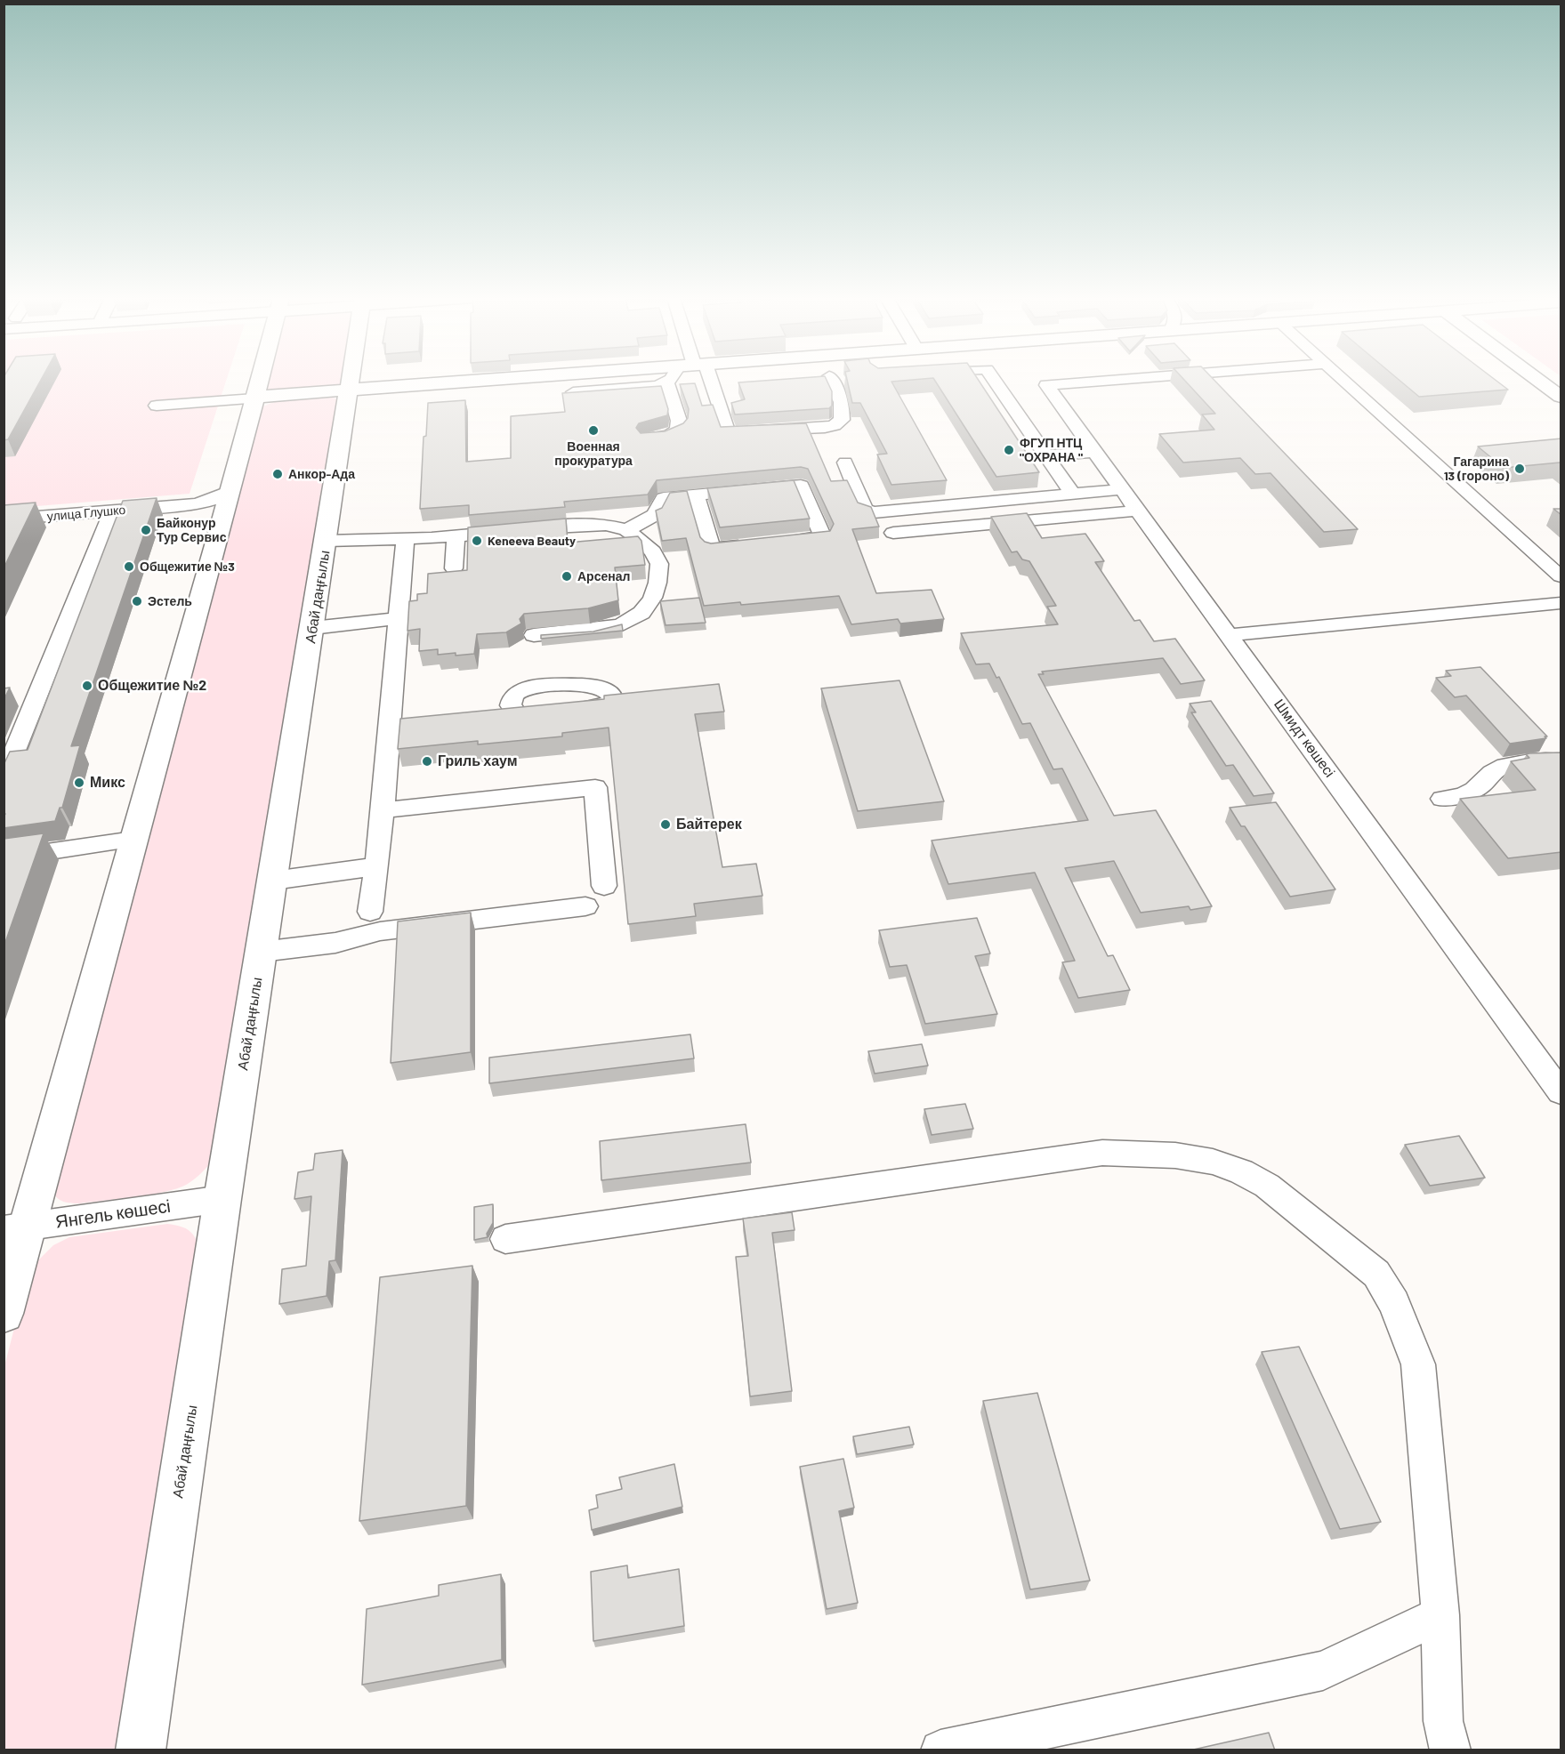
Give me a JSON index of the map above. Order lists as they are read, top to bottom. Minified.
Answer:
{"streets":{"main road":["Абай даңғылы"],"street":["улица Глушко","Шмидт көшесі","Янгель көшесі"]},"crossings":[["Абай даңғылы","Янгель көшесі"]],"places":["Военная прокуратура","ФГУП НТЦ \"ОХРАНА \"","Гагарина 13 (гороно)","Анкор-Ада","Байконур Тур Сервис","Keneeva Beauty","Общежитие №3","Арсенал","Эстель","Общежитие №2","Гриль хаум","Микс","Байтерек"]}
